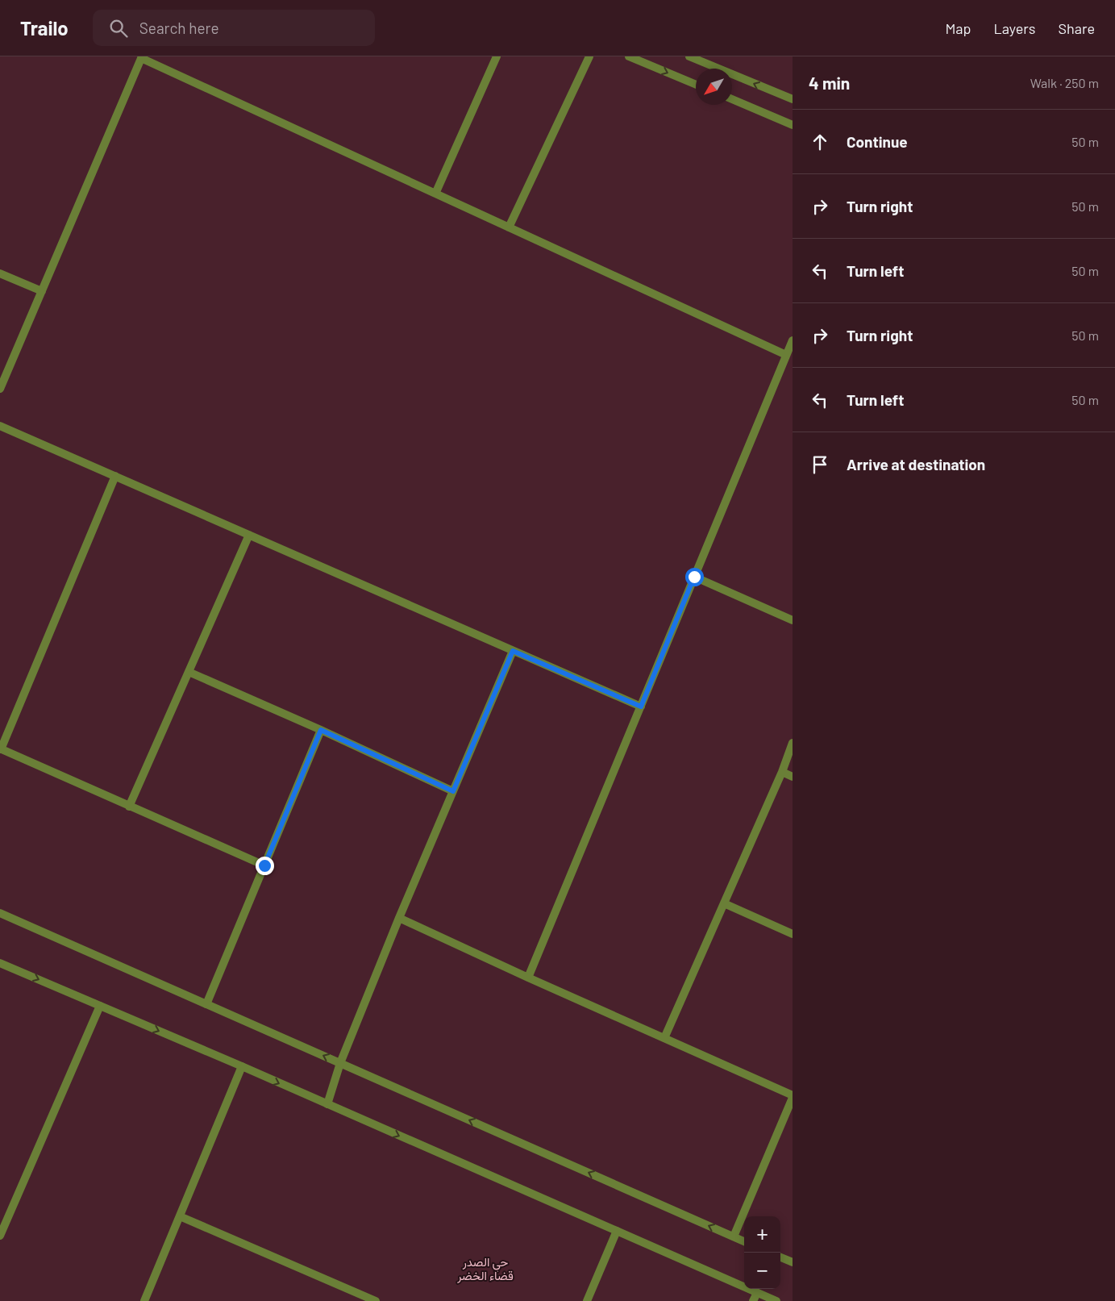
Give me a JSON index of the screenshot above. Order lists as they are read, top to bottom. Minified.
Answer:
{"districts":["حي الصدر قضاء الخضر"],"north":"bottom left","page":{"header":"Trailo","search":"Search here","nav":["Map","Layers","Share"],"heading":["4 min","Walk · 250 m"],"list":[["Continue","50 m"],["Turn right","50 m"],["Turn left","50 m"],["Turn right","50 m"],["Turn left","50 m"],"Arrive at destination"],"map_buttons":["+","−"]}}
